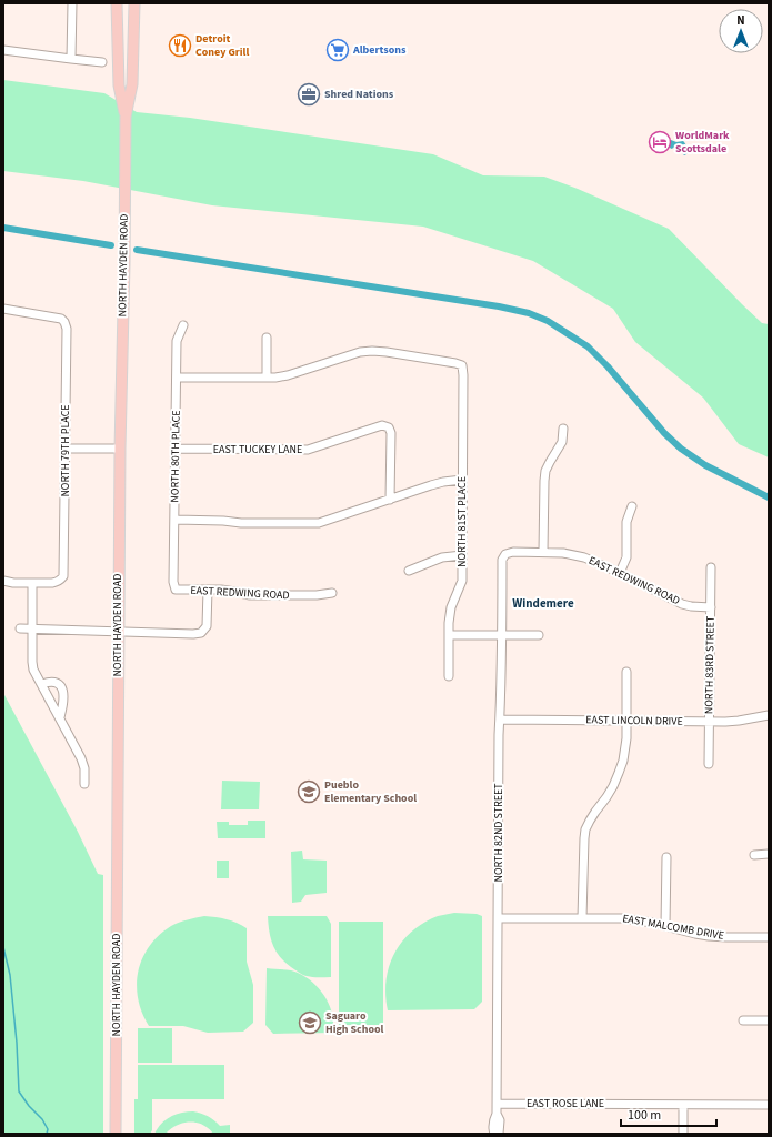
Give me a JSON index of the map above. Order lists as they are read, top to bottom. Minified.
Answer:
{"streets":{"main road":["NORTH HAYDEN ROAD"],"street":["EAST TUCKEY LANE","NORTH 79TH PLACE","NORTH 80TH PLACE","NORTH 81ST PLACE","EAST REDWING ROAD","NORTH 83RD STREET","EAST LINCOLN DRIVE","NORTH 82ND STREET","EAST MALCOMB DRIVE","EAST ROSE LANE"]},"crossings":[["EAST TUCKEY LANE","NORTH 80TH PLACE"],["NORTH 80TH PLACE","EAST REDWING ROAD"],["EAST REDWING ROAD","NORTH 83RD STREET"],["EAST REDWING ROAD","NORTH 82ND STREET"],["NORTH 83RD STREET","EAST LINCOLN DRIVE"],["EAST LINCOLN DRIVE","NORTH 82ND STREET"],["NORTH 82ND STREET","EAST MALCOMB DRIVE"],["NORTH 82ND STREET","EAST ROSE LANE"]],"districts":["Windemere"],"places":{"restaurant":["Detroit Coney Grill"],"supermarket":["Albertsons"],"office":["Shred Nations"],"hotel":["WorldMark Scottsdale"],"school or university":["Pueblo Elementary School","Saguaro High School"]},"scale_bar":"100 m","north":"top"}
